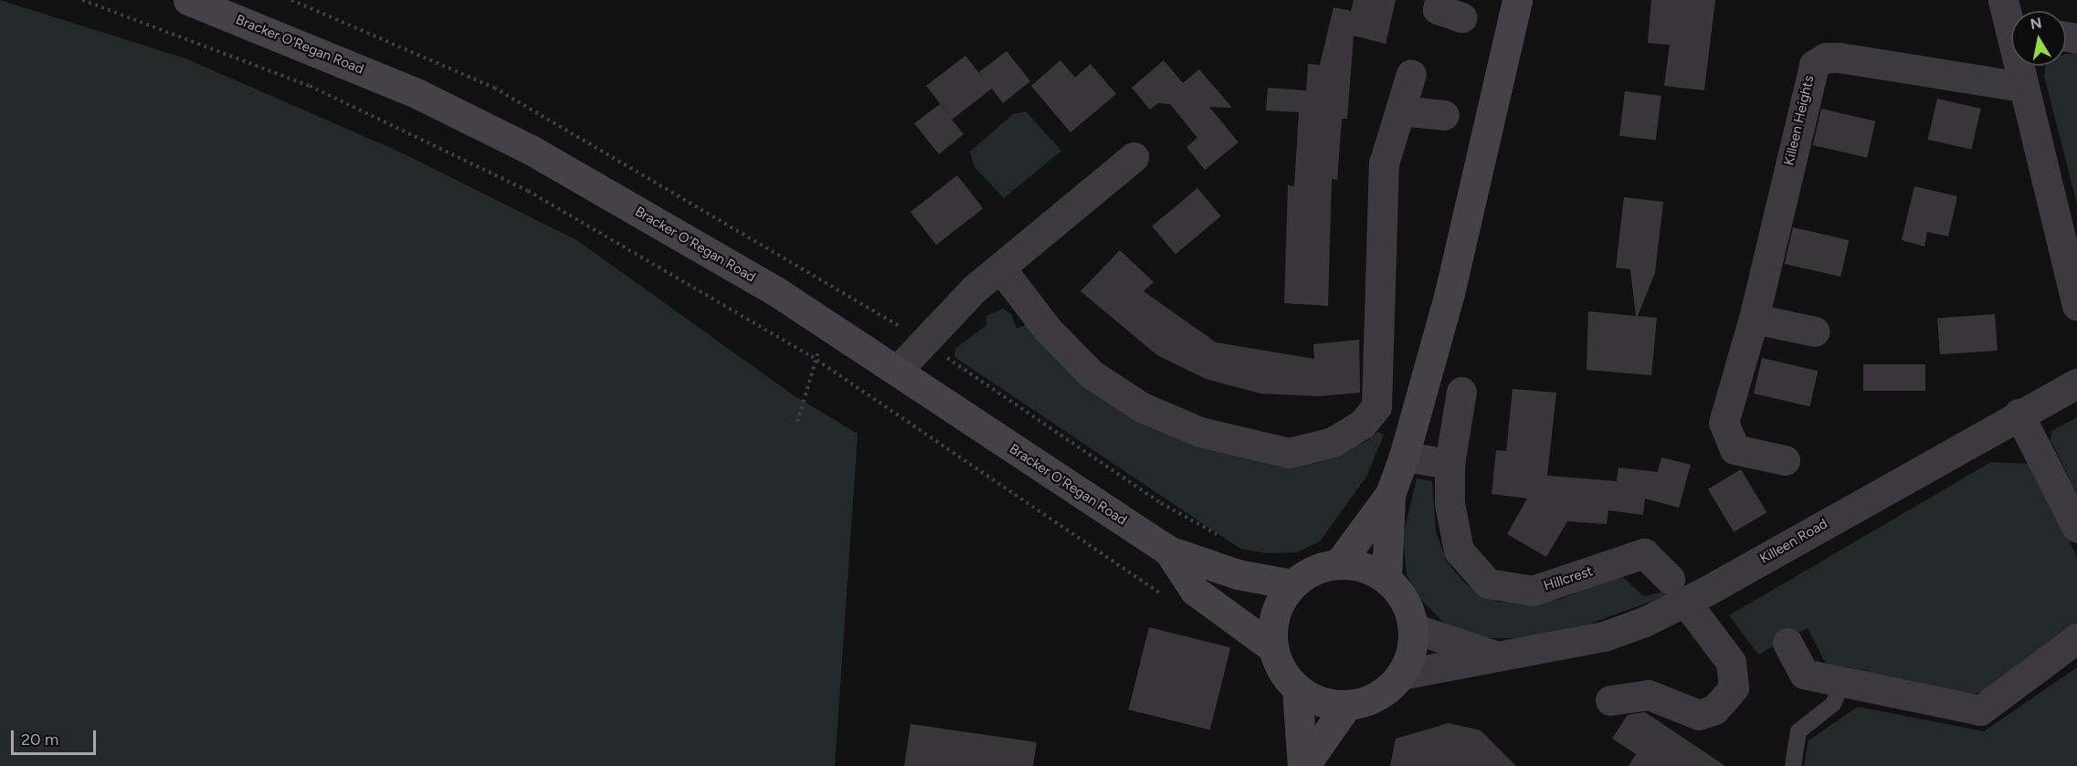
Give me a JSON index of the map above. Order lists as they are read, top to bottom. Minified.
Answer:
{"streets":{"main road":["Bracker O'Regan Road"],"street":["Killeen Heights","Killeen Road","Hillcrest"]},"crossings":[["Bracker O'Regan Road","Killeen Road"],["Killeen Road","Hillcrest"]],"scale_bar":"20 m","north":"top"}
